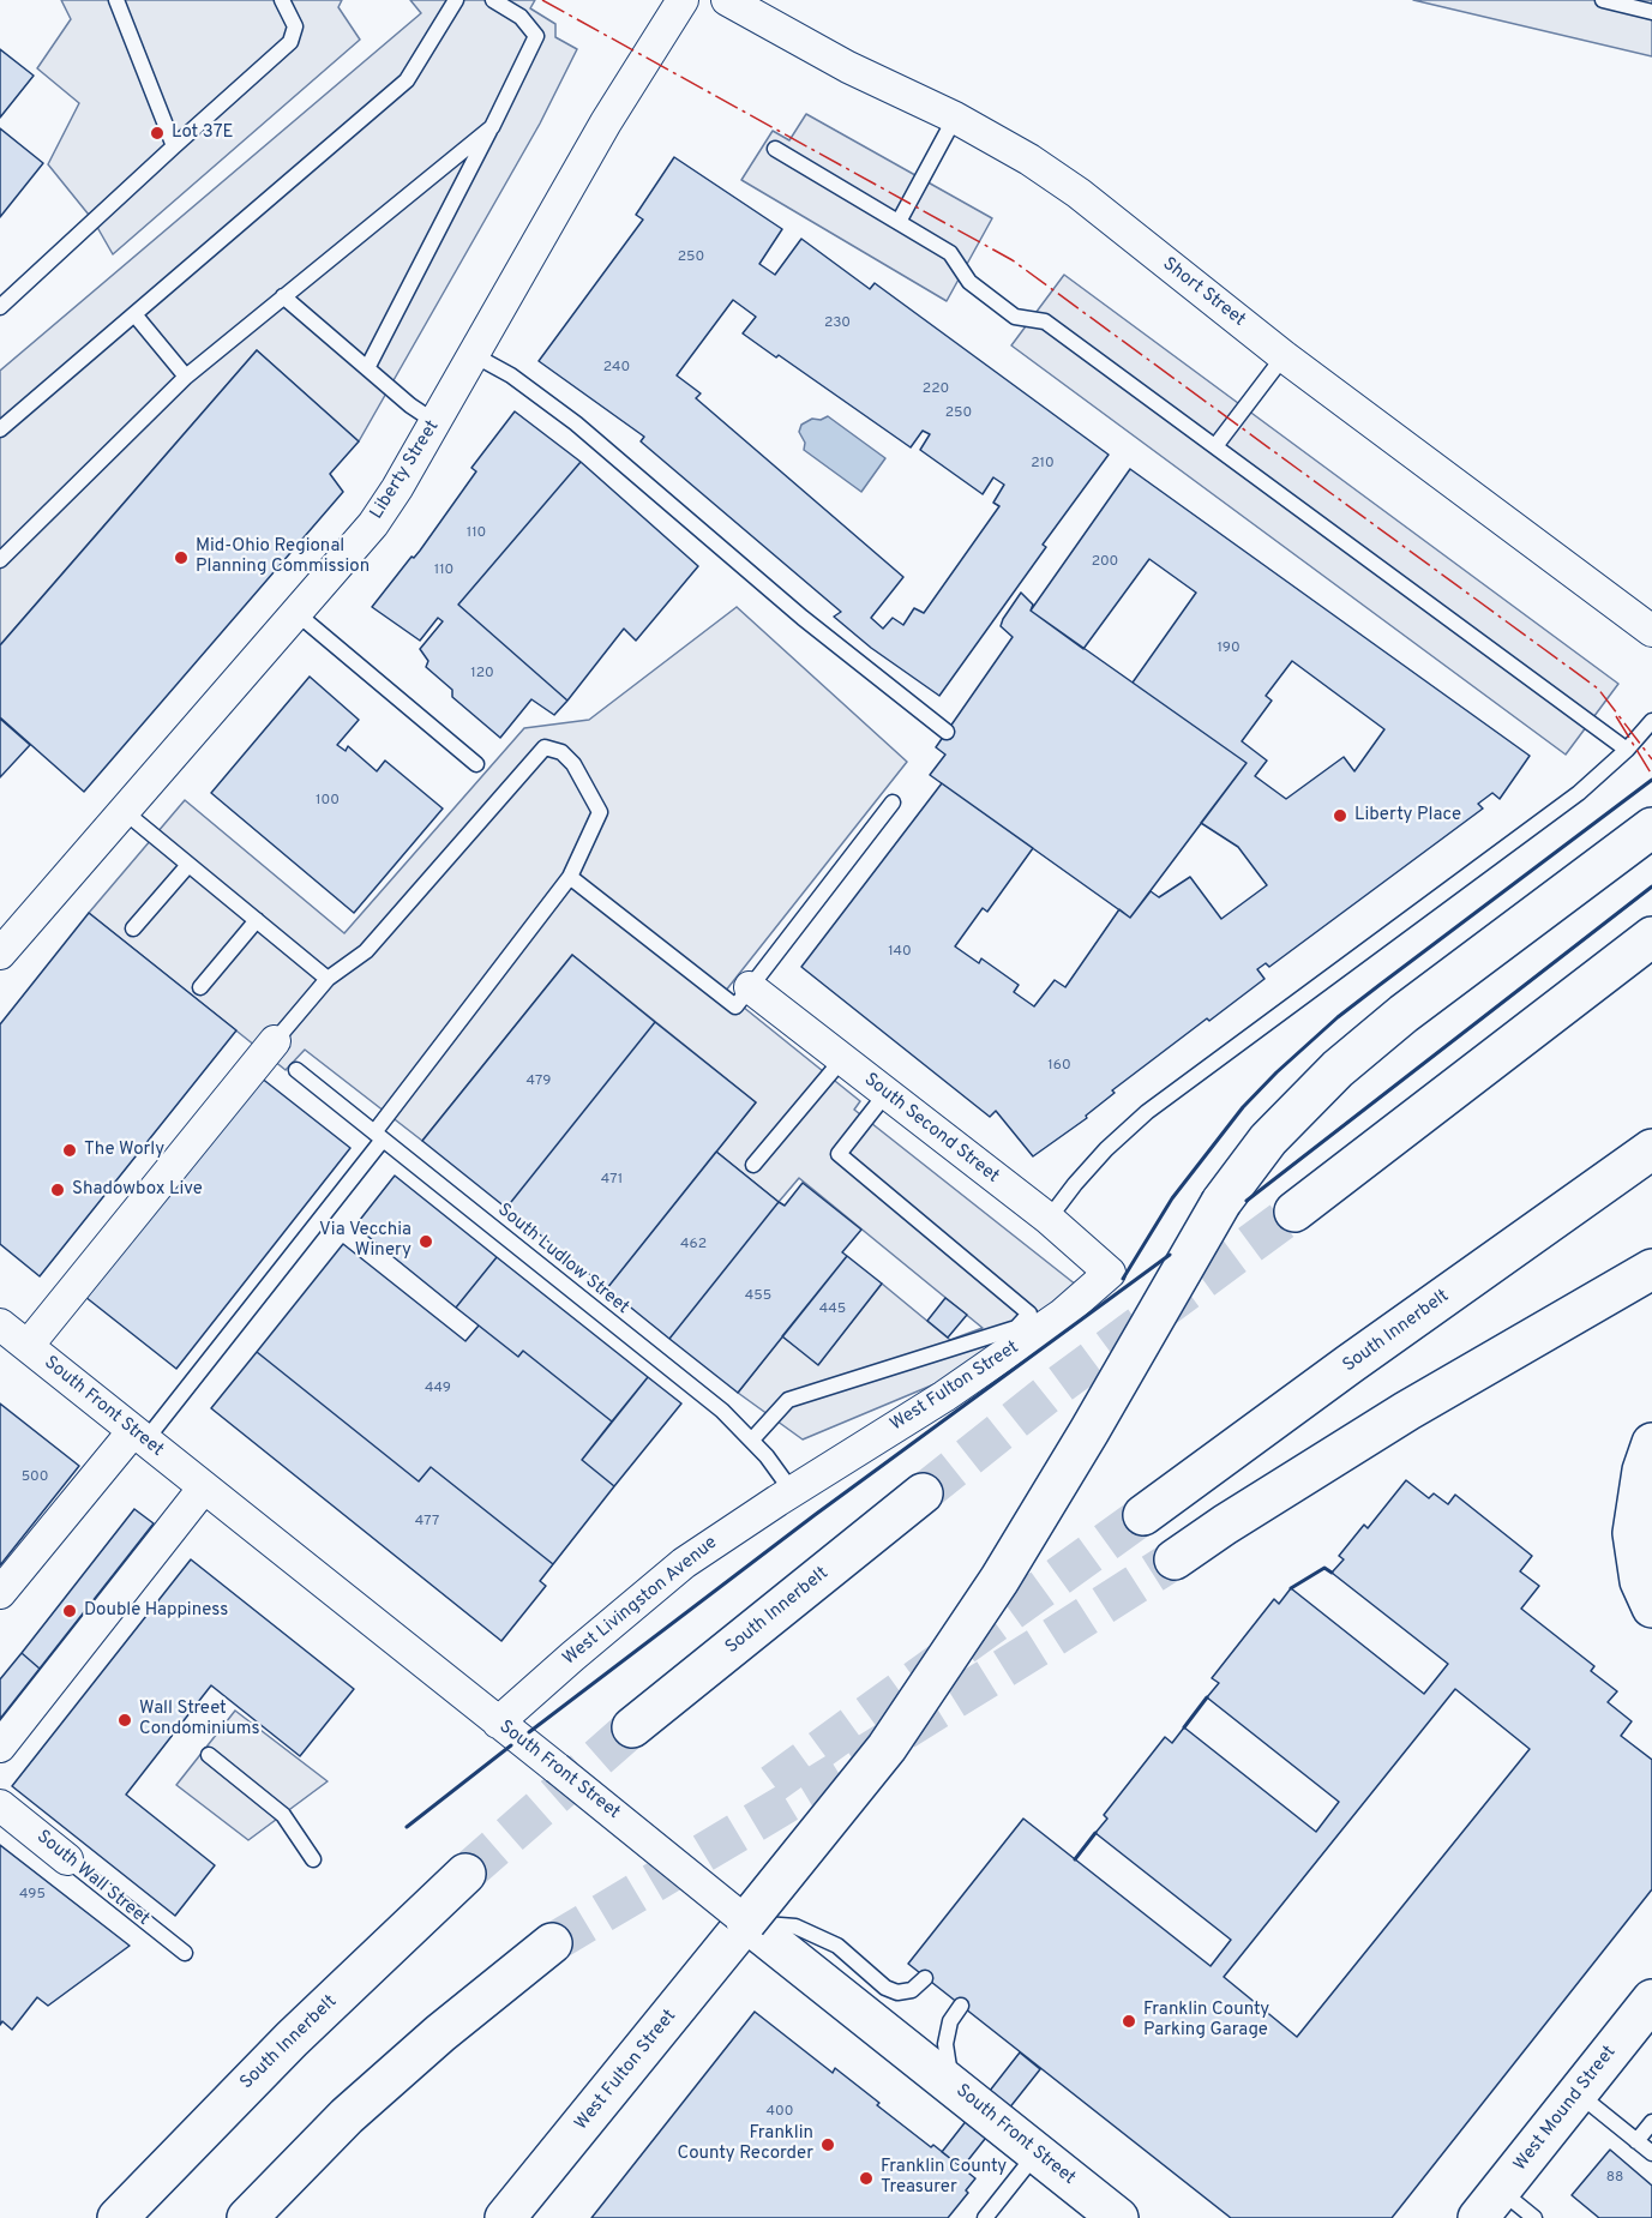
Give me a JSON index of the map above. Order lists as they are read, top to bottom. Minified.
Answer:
{"streets":{"main road":["South Innerbelt","West Fulton Street","South Front Street","West Mound Street"],"street":["Short Street","Liberty Street","South Second Street","West Livingston Avenue","South Wall Street"],"lane":["South Ludlow Street"]},"crossings":[["South Second Street","West Fulton Street"],["South Ludlow Street","West Fulton Street"],["South Ludlow Street","West Livingston Avenue"],["West Fulton Street","South Front Street"],["West Fulton Street","West Livingston Avenue"],["South Front Street","West Livingston Avenue"]],"places":["Lot 37E","Mid-Ohio Regional Planning Commission","Liberty Place","The Worly","Shadowbox Live","Via Vecchia Winery","Double Happiness","Wall Street Condominiums","Franklin County Parking Garage","Franklin County Recorder","Franklin County Treasurer"],"house_numbers":["250","230","240","220","250","210","110","200","110","190","120","100","140","160","479","471","462","455","445","449","500","477","495","400","88"]}
